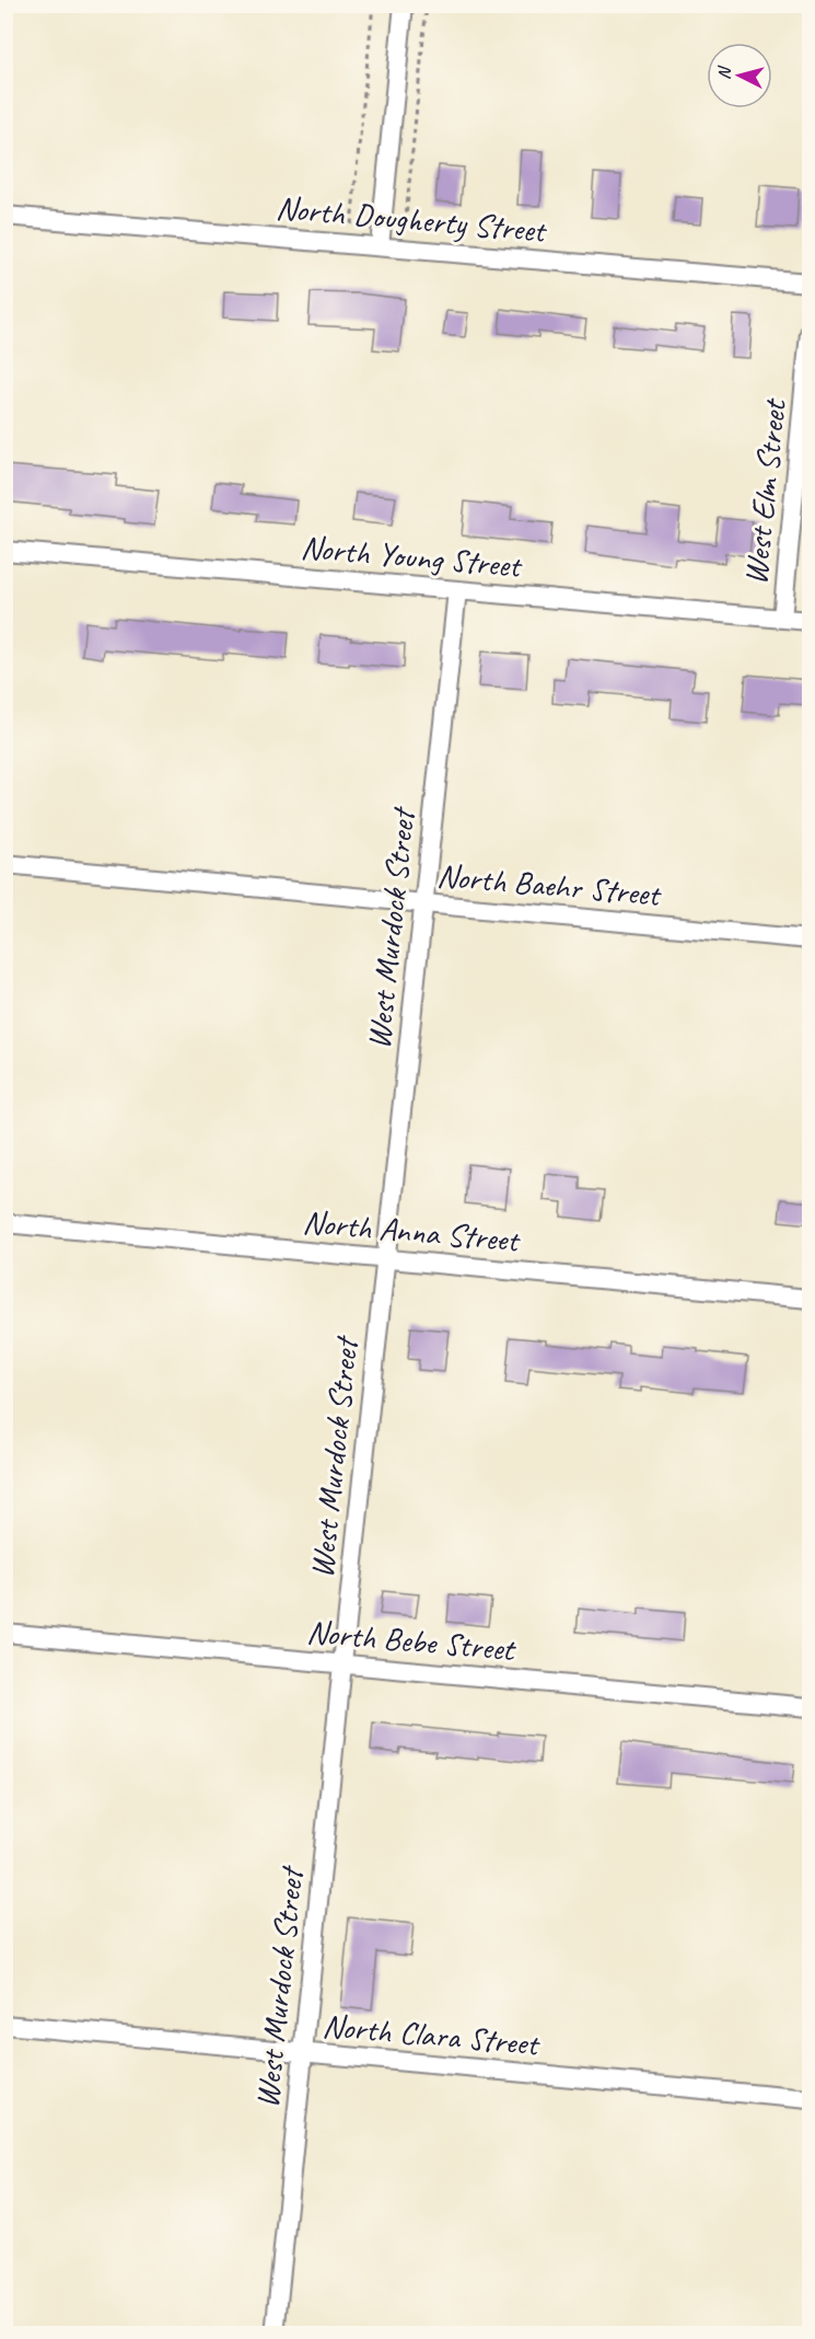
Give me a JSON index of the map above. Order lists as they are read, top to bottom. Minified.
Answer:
{"streets":{"street":["North Dougherty Street","West Elm Street","North Young Street","North Baehr Street","West Murdock Street","North Anna Street","North Bebe Street","North Clara Street"]},"crossings":[["West Elm Street","North Young Street"],["North Young Street","West Murdock Street"],["North Baehr Street","West Murdock Street"],["West Murdock Street","North Anna Street"],["West Murdock Street","North Bebe Street"],["West Murdock Street","North Clara Street"]],"north":"left"}
